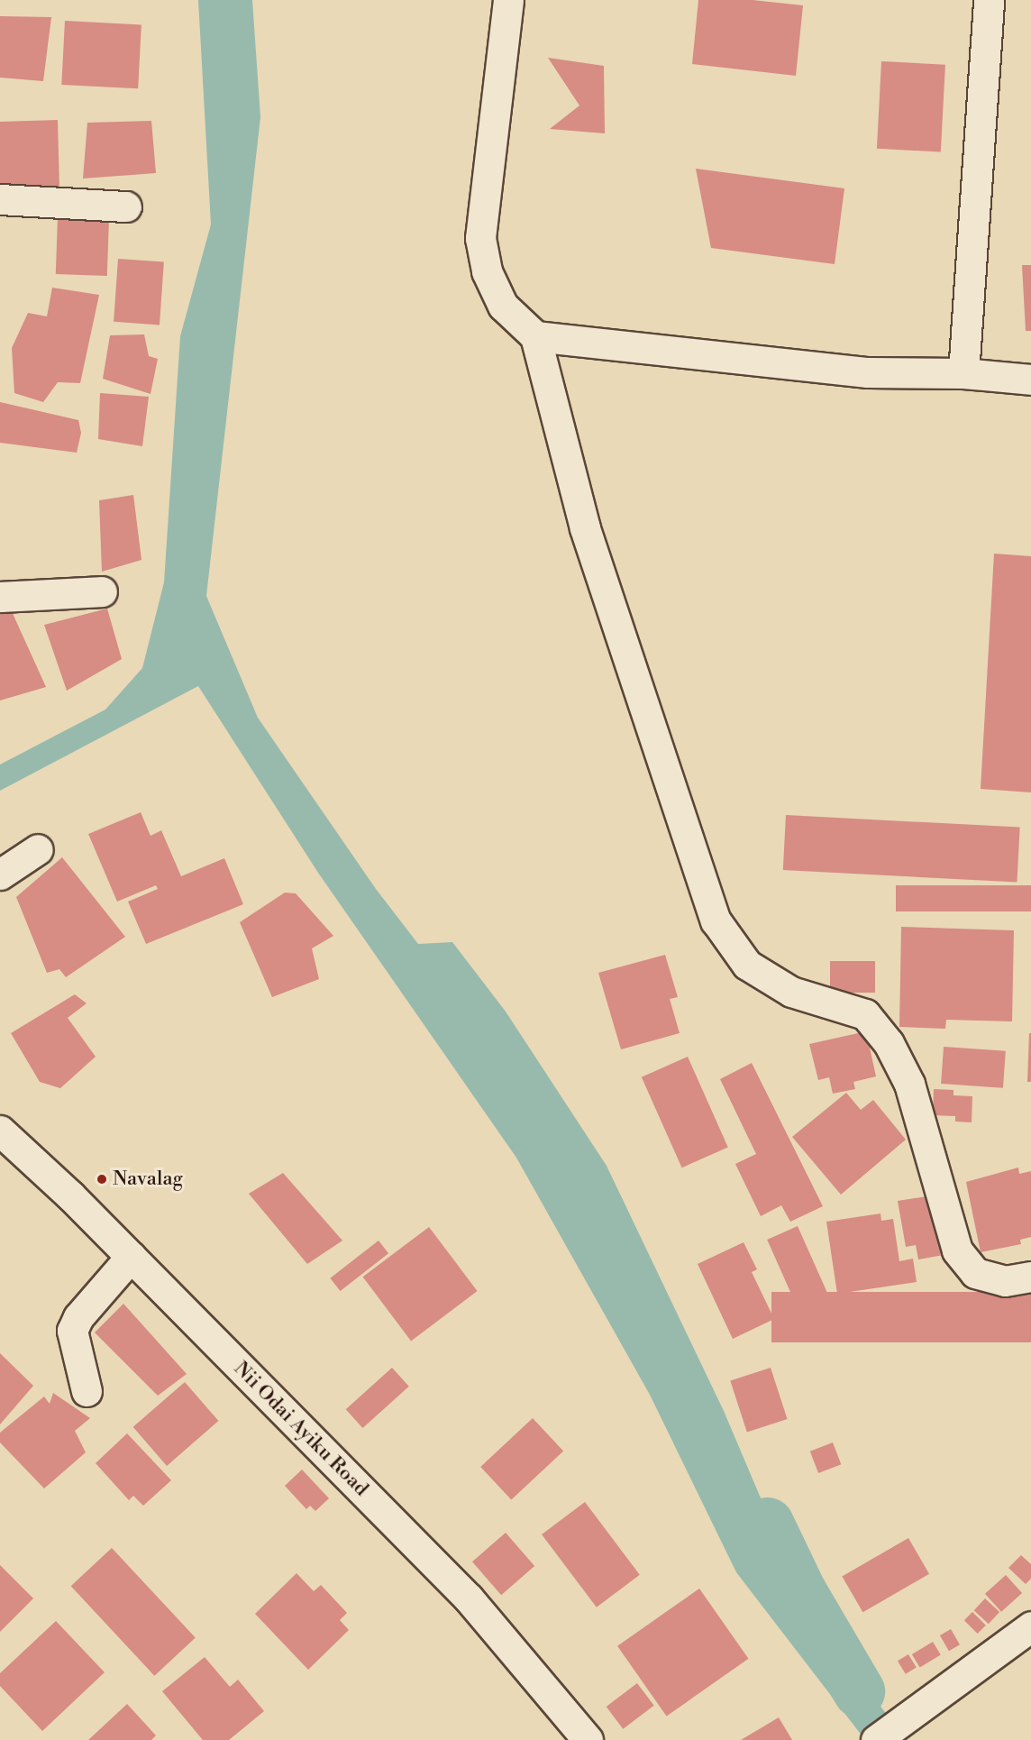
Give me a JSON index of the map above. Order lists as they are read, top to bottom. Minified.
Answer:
{"streets":{"street":["Nii Odai Ayiku Road"]},"places":["Navalag"]}
